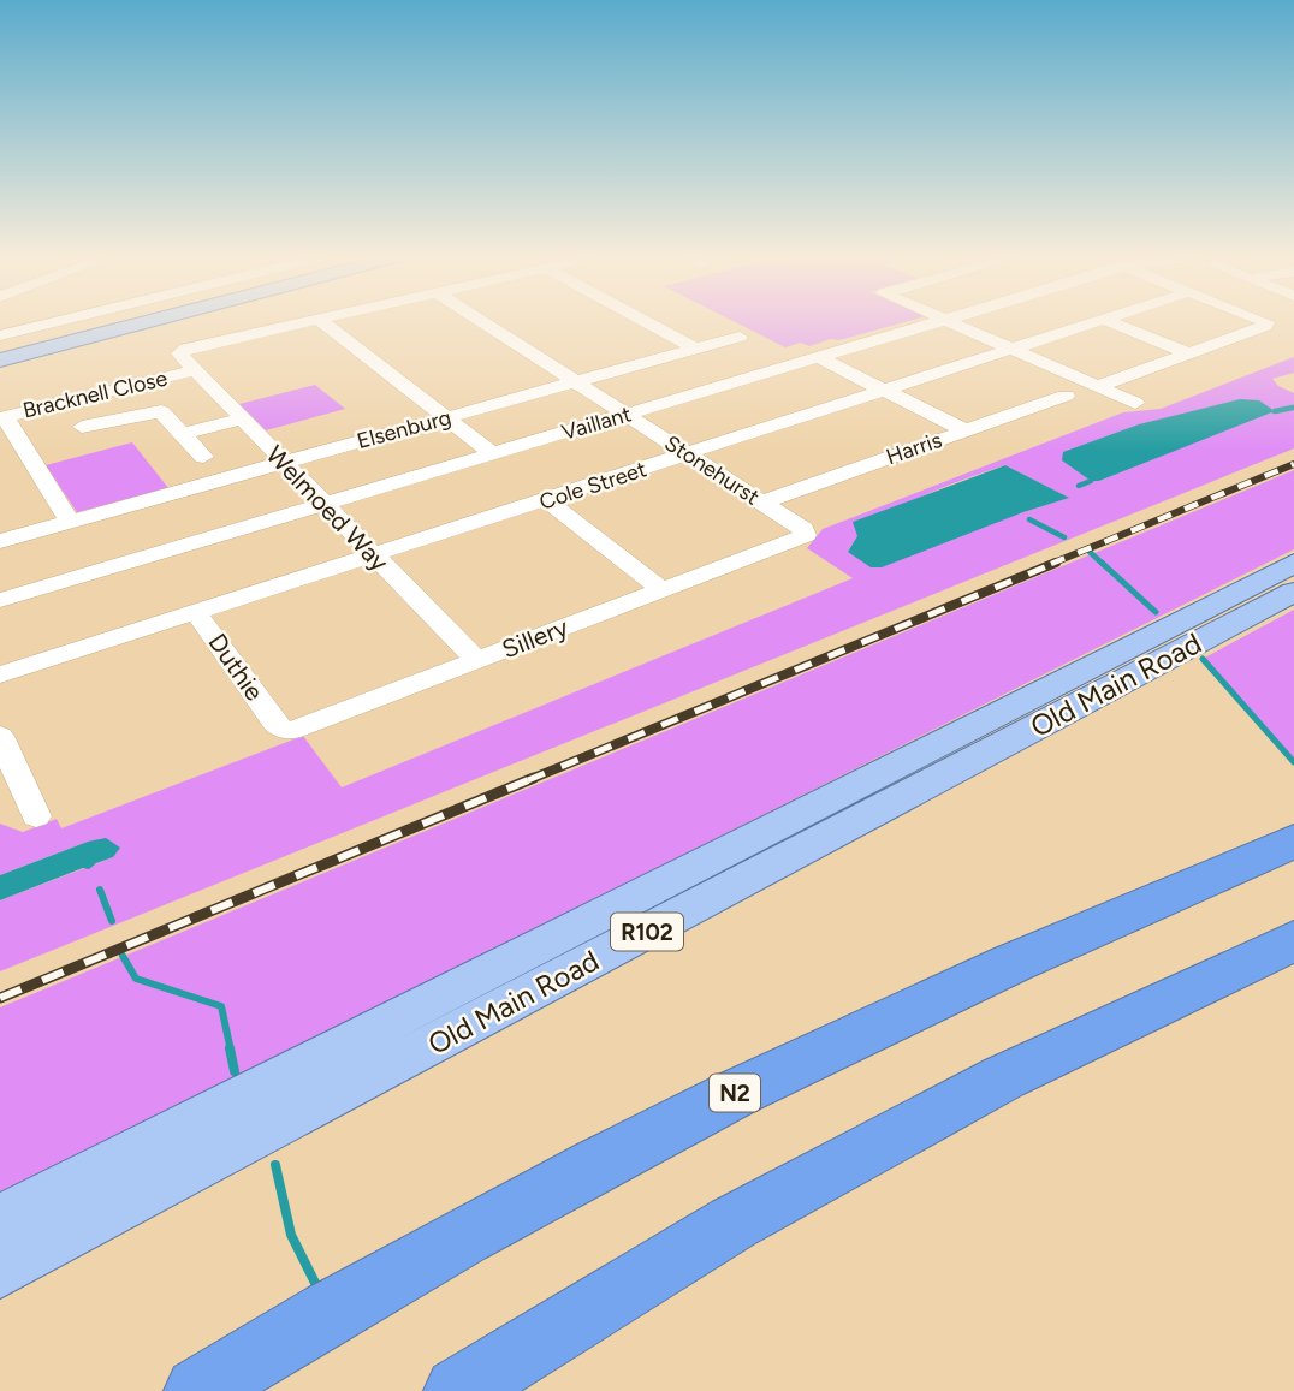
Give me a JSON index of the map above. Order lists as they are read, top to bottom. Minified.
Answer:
{"streets":{"highway":["N2"],"main road":["Old Main Road","R102"],"street":["Bracknell Close","Vaillant","Elsenburg","Harris","Stonehurst","Cole Street","Welmoed Way","Sillery","Duthie"]},"crossings":[["Bracknell Close","Welmoed Way"],["Vaillant","Stonehurst"],["Vaillant","Welmoed Way"],["Elsenburg","Stonehurst"],["Elsenburg","Welmoed Way"],["Harris","Stonehurst"],["Stonehurst","Cole Street"],["Stonehurst","Sillery"],["Cole Street","Welmoed Way"],["Cole Street","Duthie"],["Welmoed Way","Sillery"],["Sillery","Duthie"]]}
